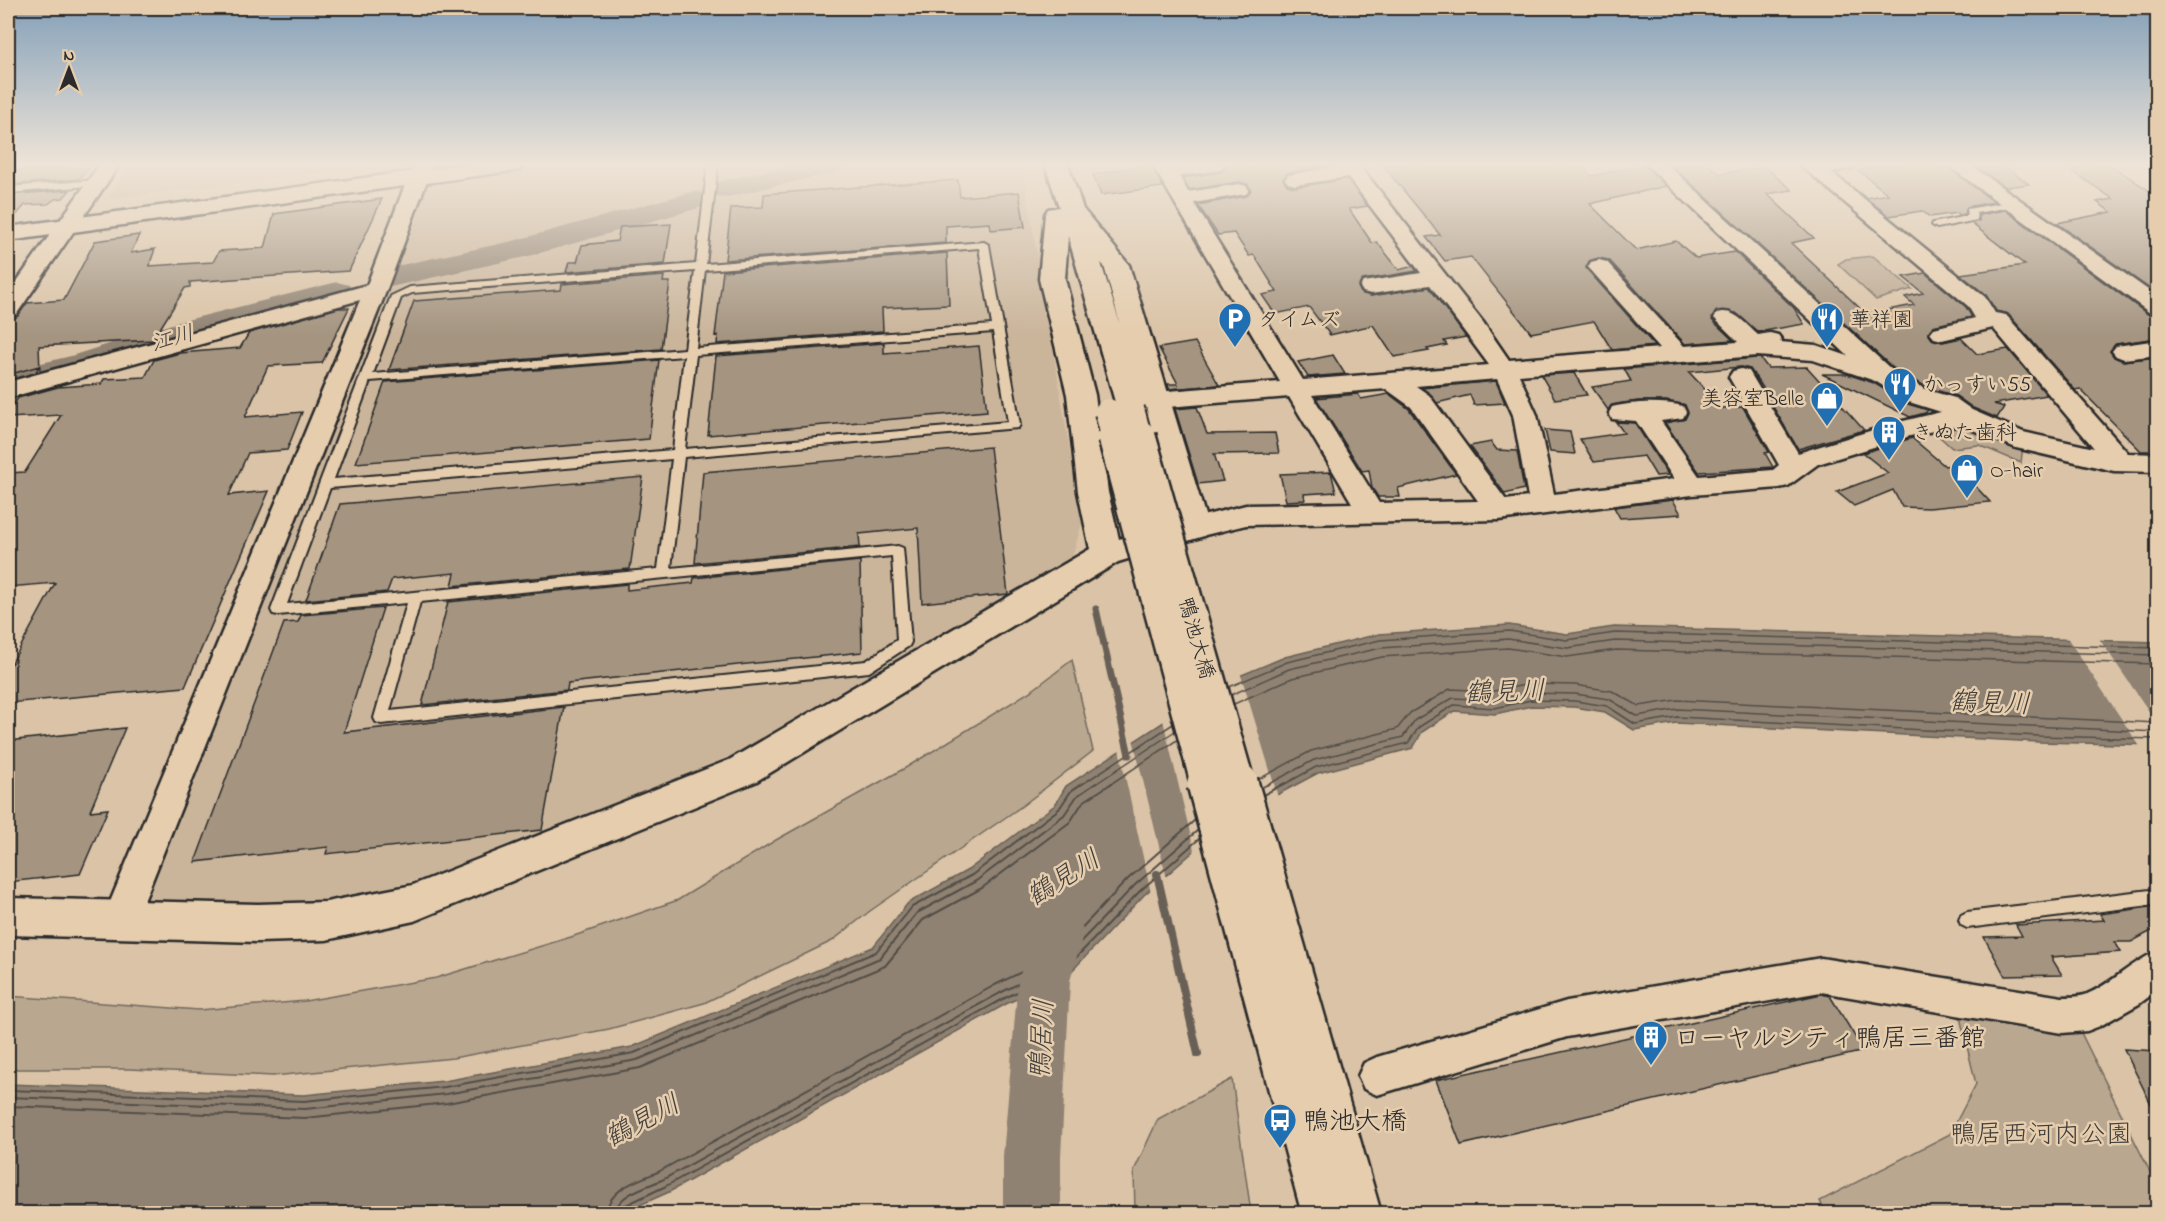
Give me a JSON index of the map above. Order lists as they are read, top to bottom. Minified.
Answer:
{"streets":{"street":["鴨池大橋"]},"water":["江川","鶴見川","鴨居川"],"parks":["鴨居西河内公園"],"places":{"parking":["タイムズ"],"restaurant":["華祥園","かっすい55"],"shop":["美容室Belle","O-hair"],"building":["きぬた歯科","ローヤルシティ鴨居三番館"],"bus stop":["鴨池大橋"]},"north":"top"}
